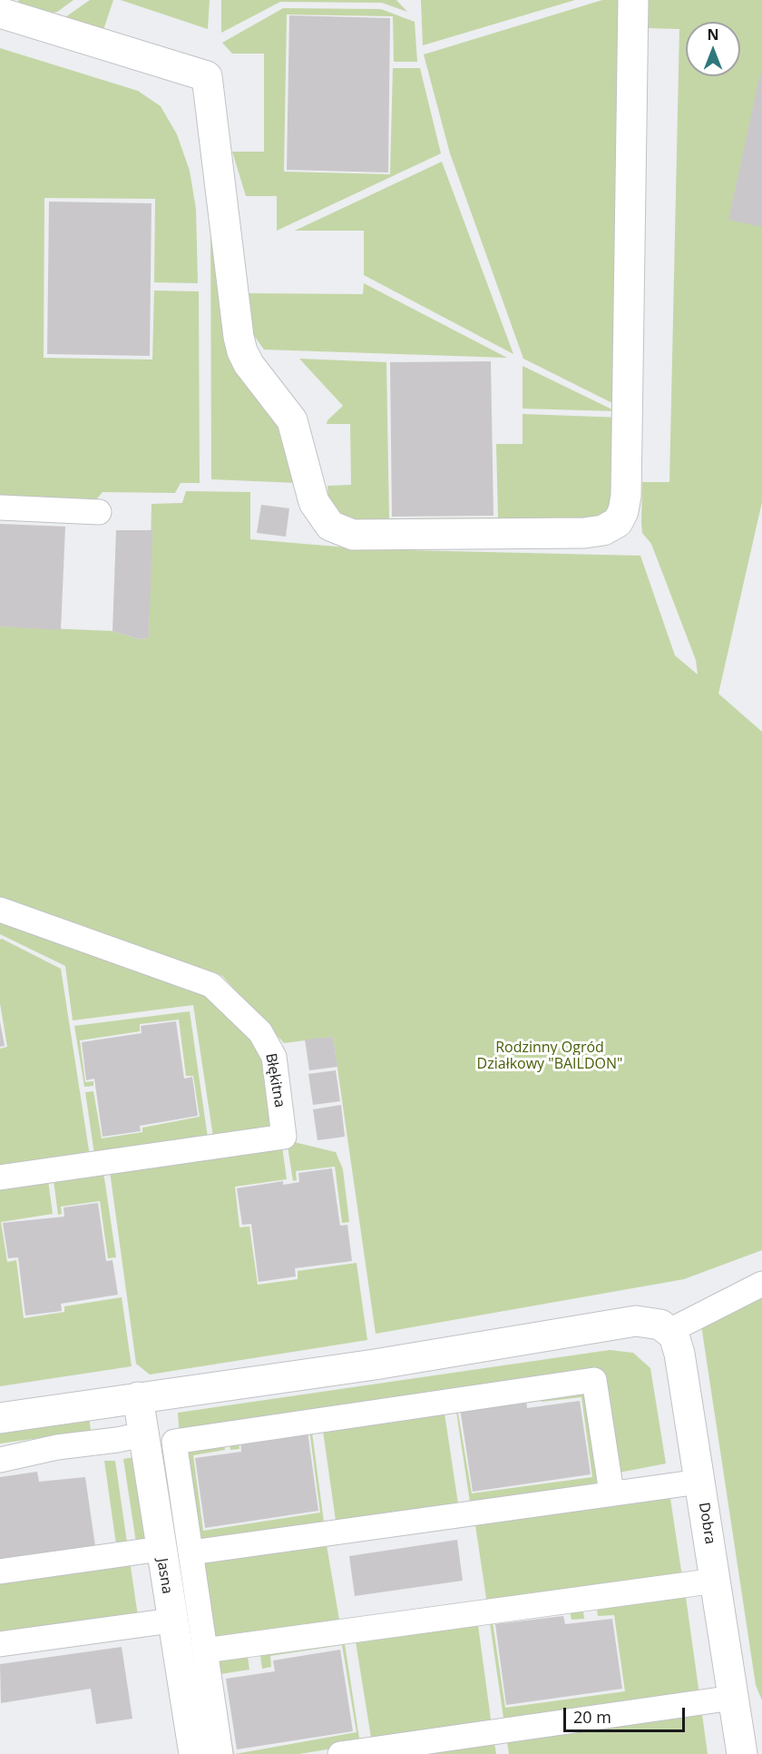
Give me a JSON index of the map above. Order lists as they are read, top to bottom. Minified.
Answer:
{"streets":{"street":["Dobra","Jasna"],"lane":["Błękitna"]},"parks":["Rodzinny Ogród Działkowy \"BAILDON\""],"scale_bar":"20 m","north":"top"}
